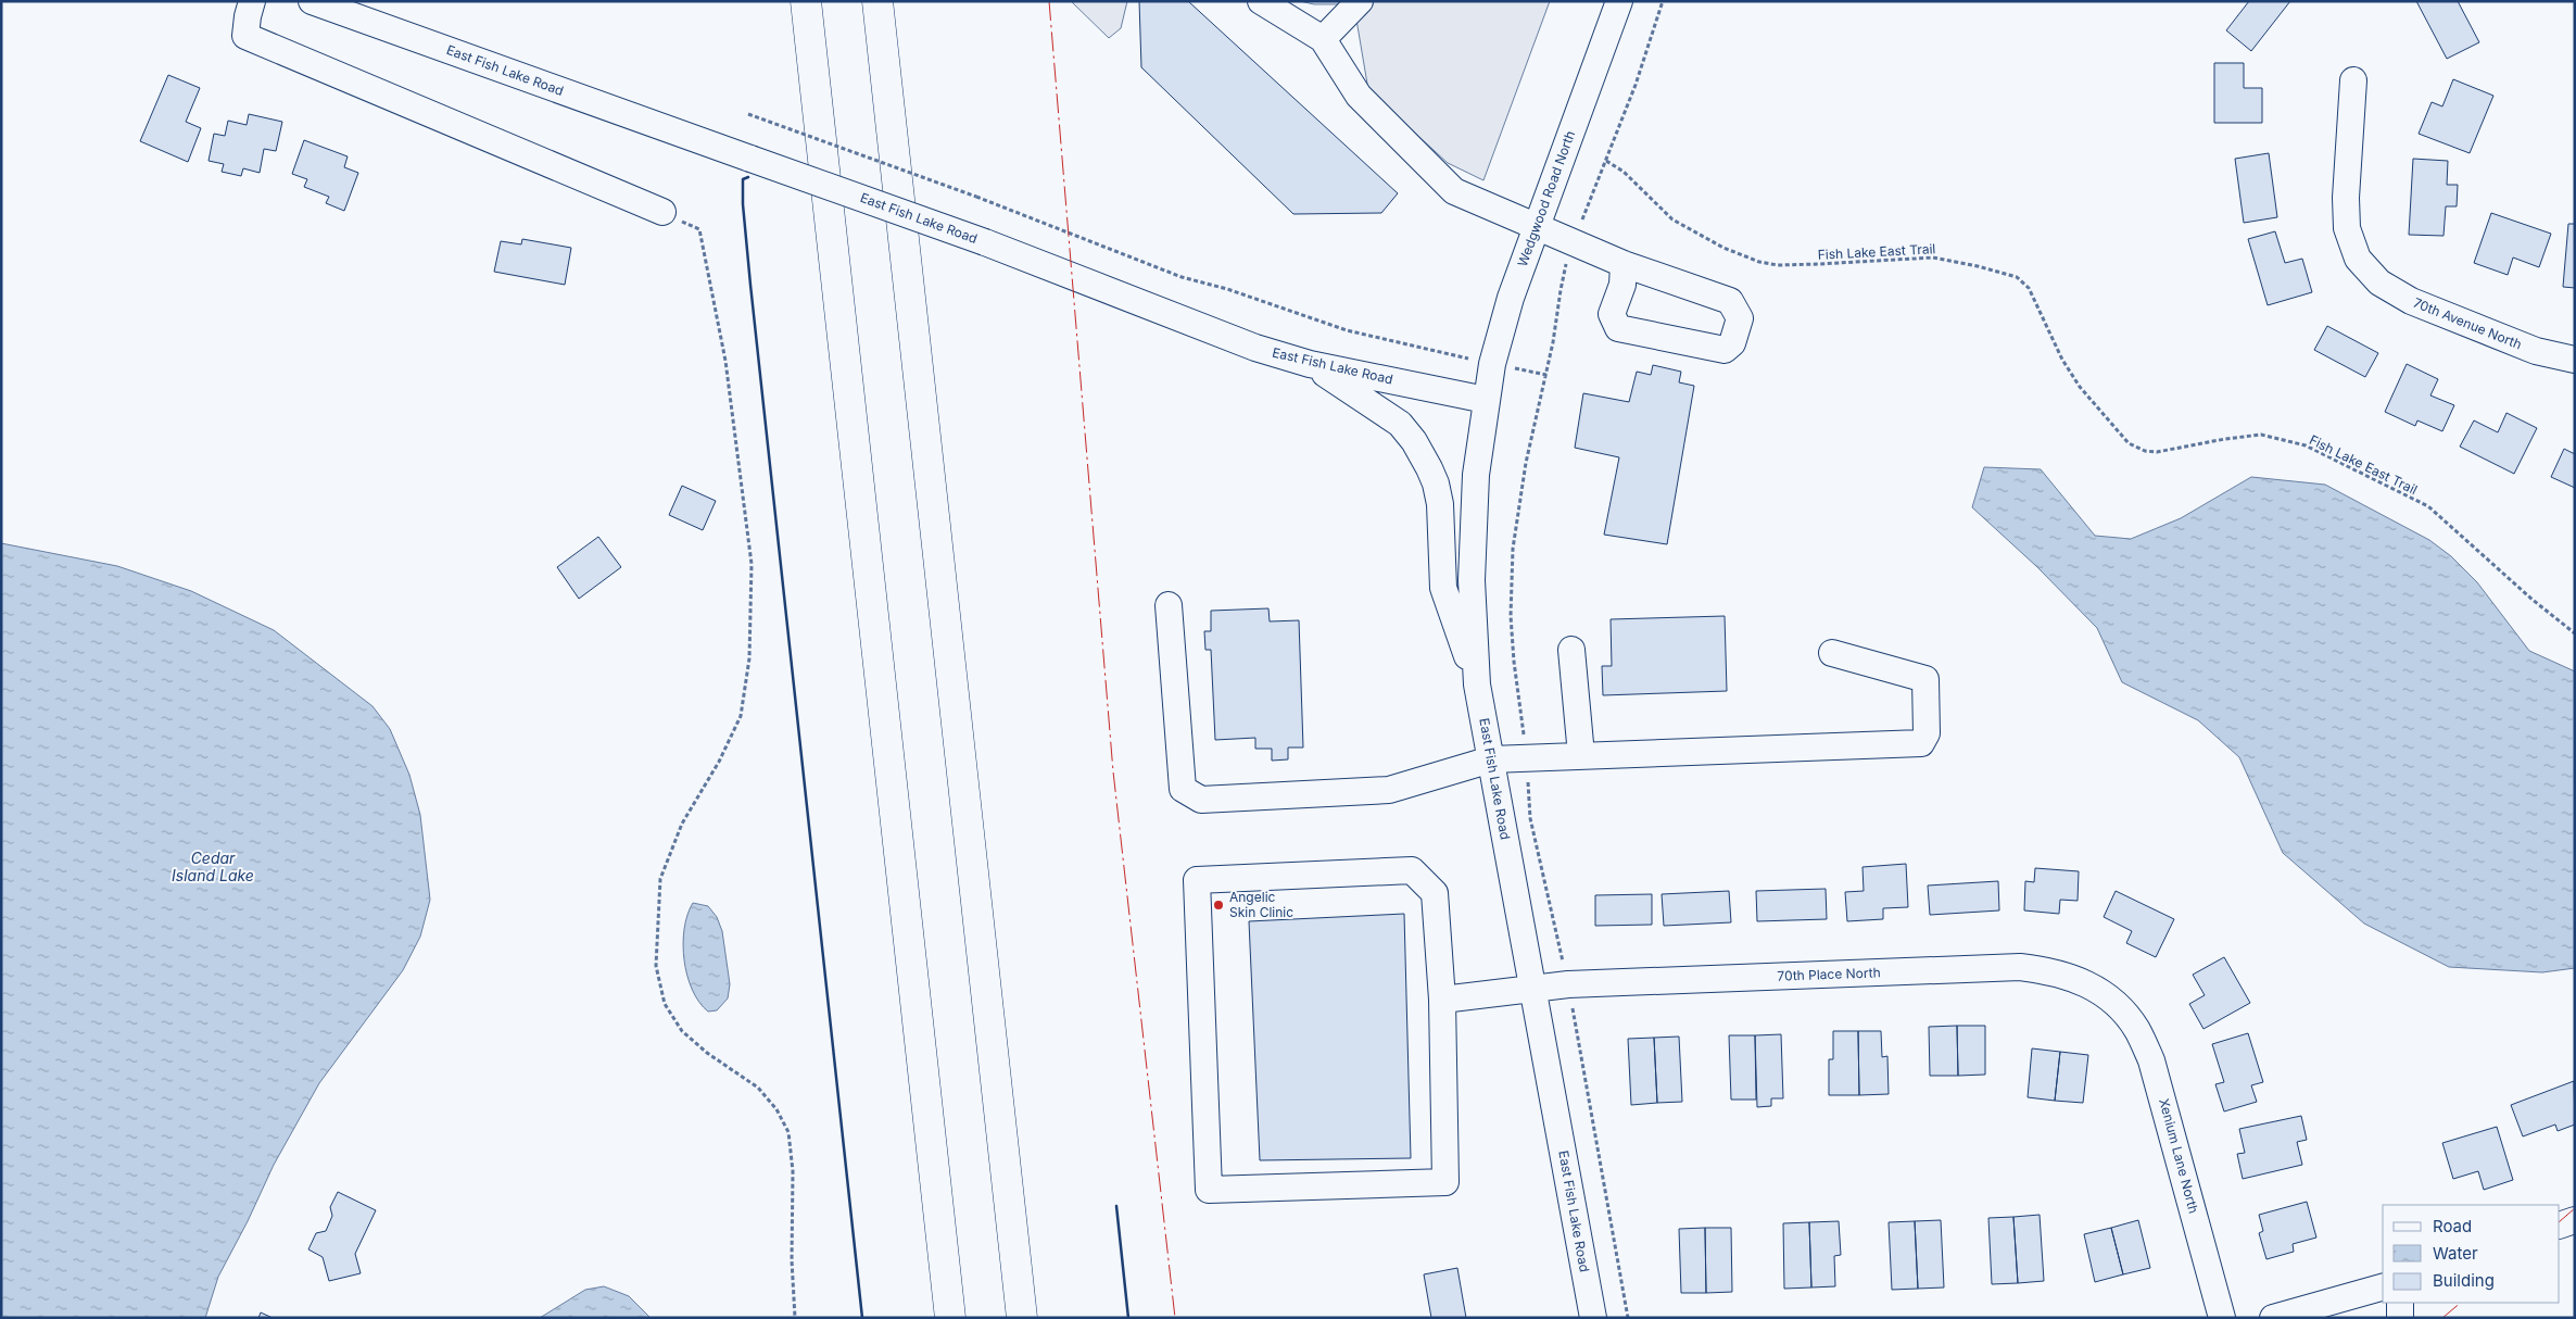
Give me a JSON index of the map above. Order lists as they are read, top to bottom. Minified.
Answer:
{"streets":{"street":["East Fish Lake Road","Wedgwood Road North","70th Avenue North","70th Place North","Xenium Lane North"],"path":["Fish Lake East Trail"]},"crossings":[["East Fish Lake Road","Wedgwood Road North"],["East Fish Lake Road","70th Place North"],["70th Place North","Xenium Lane North"]],"water":["Cedar Island Lake"],"places":["Angelic Skin Clinic"],"legend":["Road","Water","Building"]}
